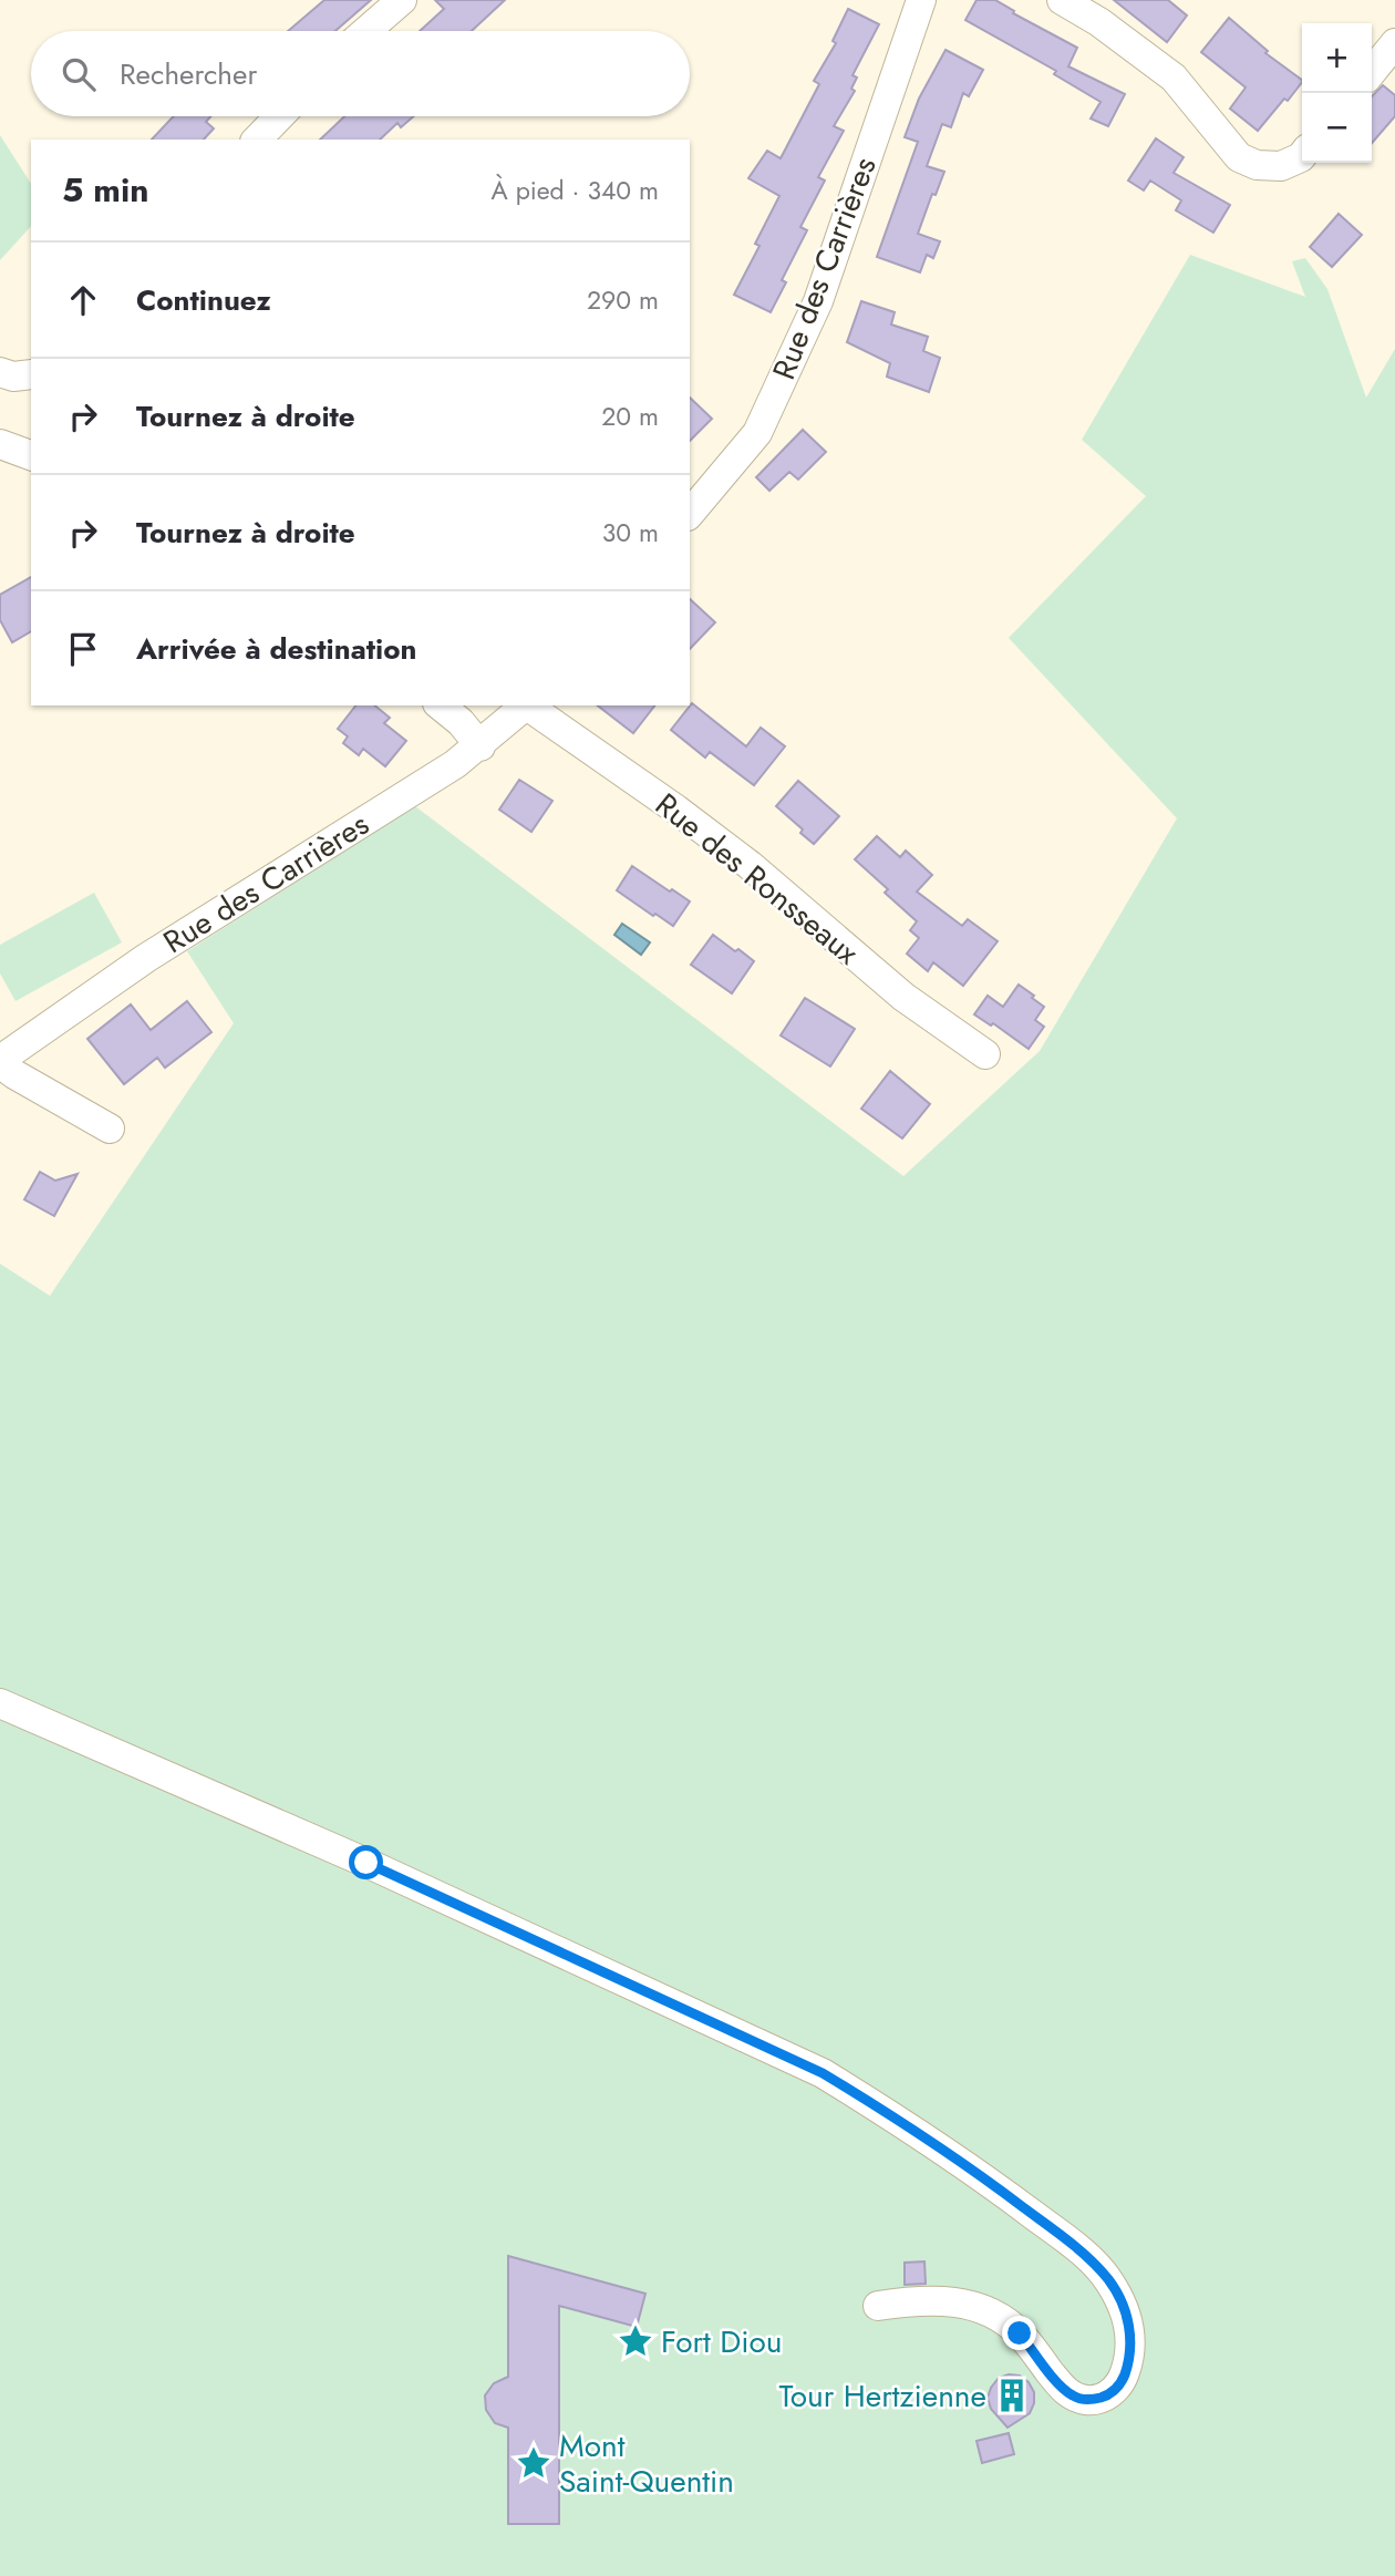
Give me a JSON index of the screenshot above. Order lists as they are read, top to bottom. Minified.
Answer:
{"streets":{"street":["Rue des Carrières","Rue des Ronsseaux"]},"places":{"place":["Fort Diou","Mont Saint-Quentin"],"building":["Tour Hertzienne"]},"page":{"map_buttons":["+","−"],"search":"Rechercher","heading":["5 min","À pied · 340 m"],"list":[["Continuez","290 m"],["Tournez à droite","20 m"],["Tournez à droite","30 m"],"Arrivée à destination"]}}
